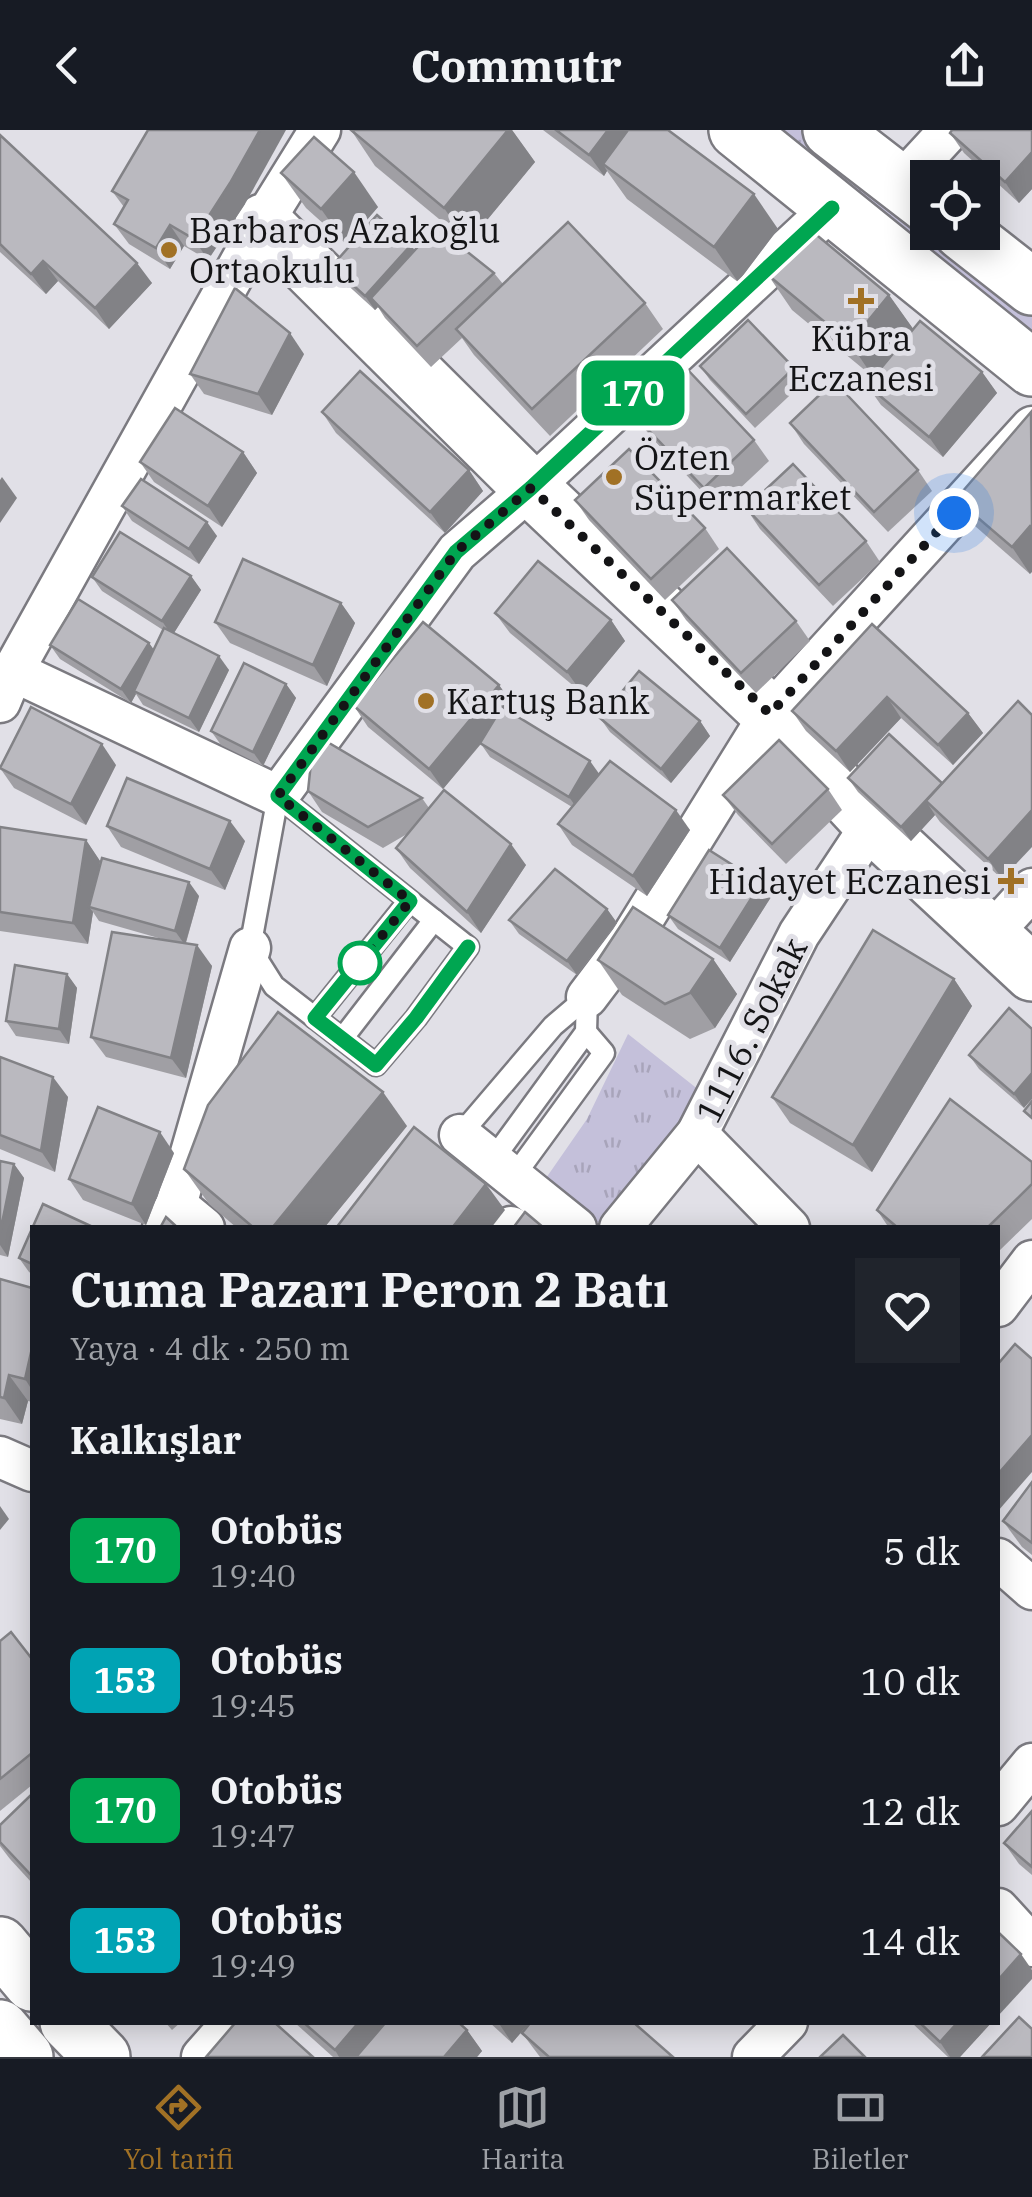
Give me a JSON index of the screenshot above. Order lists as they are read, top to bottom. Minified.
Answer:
{"streets":{"street":["1116. Sokak"]},"places":{"other":["Barbaros Azakoğlu Ortaokulu","Özten Süpermarket","Kartuş Bank"],"health":["Kübra Eczanesi","Hidayet Eczanesi"]},"lines":["bus line 170"],"page":{"header":"Commutr","on_map":"170","heading":[["Cuma Pazarı Peron 2 Batı","Yaya · 4 dk · 250 m"],"Kalkışlar"],"list":[{"mark":"170","name":"Otobüs","note":"19:40","value":"5 dk"},{"mark":"153","name":"Otobüs","note":"19:45","value":"10 dk"},{"mark":"170","name":"Otobüs","note":"19:47","value":"12 dk"},{"mark":"153","name":"Otobüs","note":"19:49","value":"14 dk"}],"tabs":["Yol tarifi","Harita","Biletler"]}}
